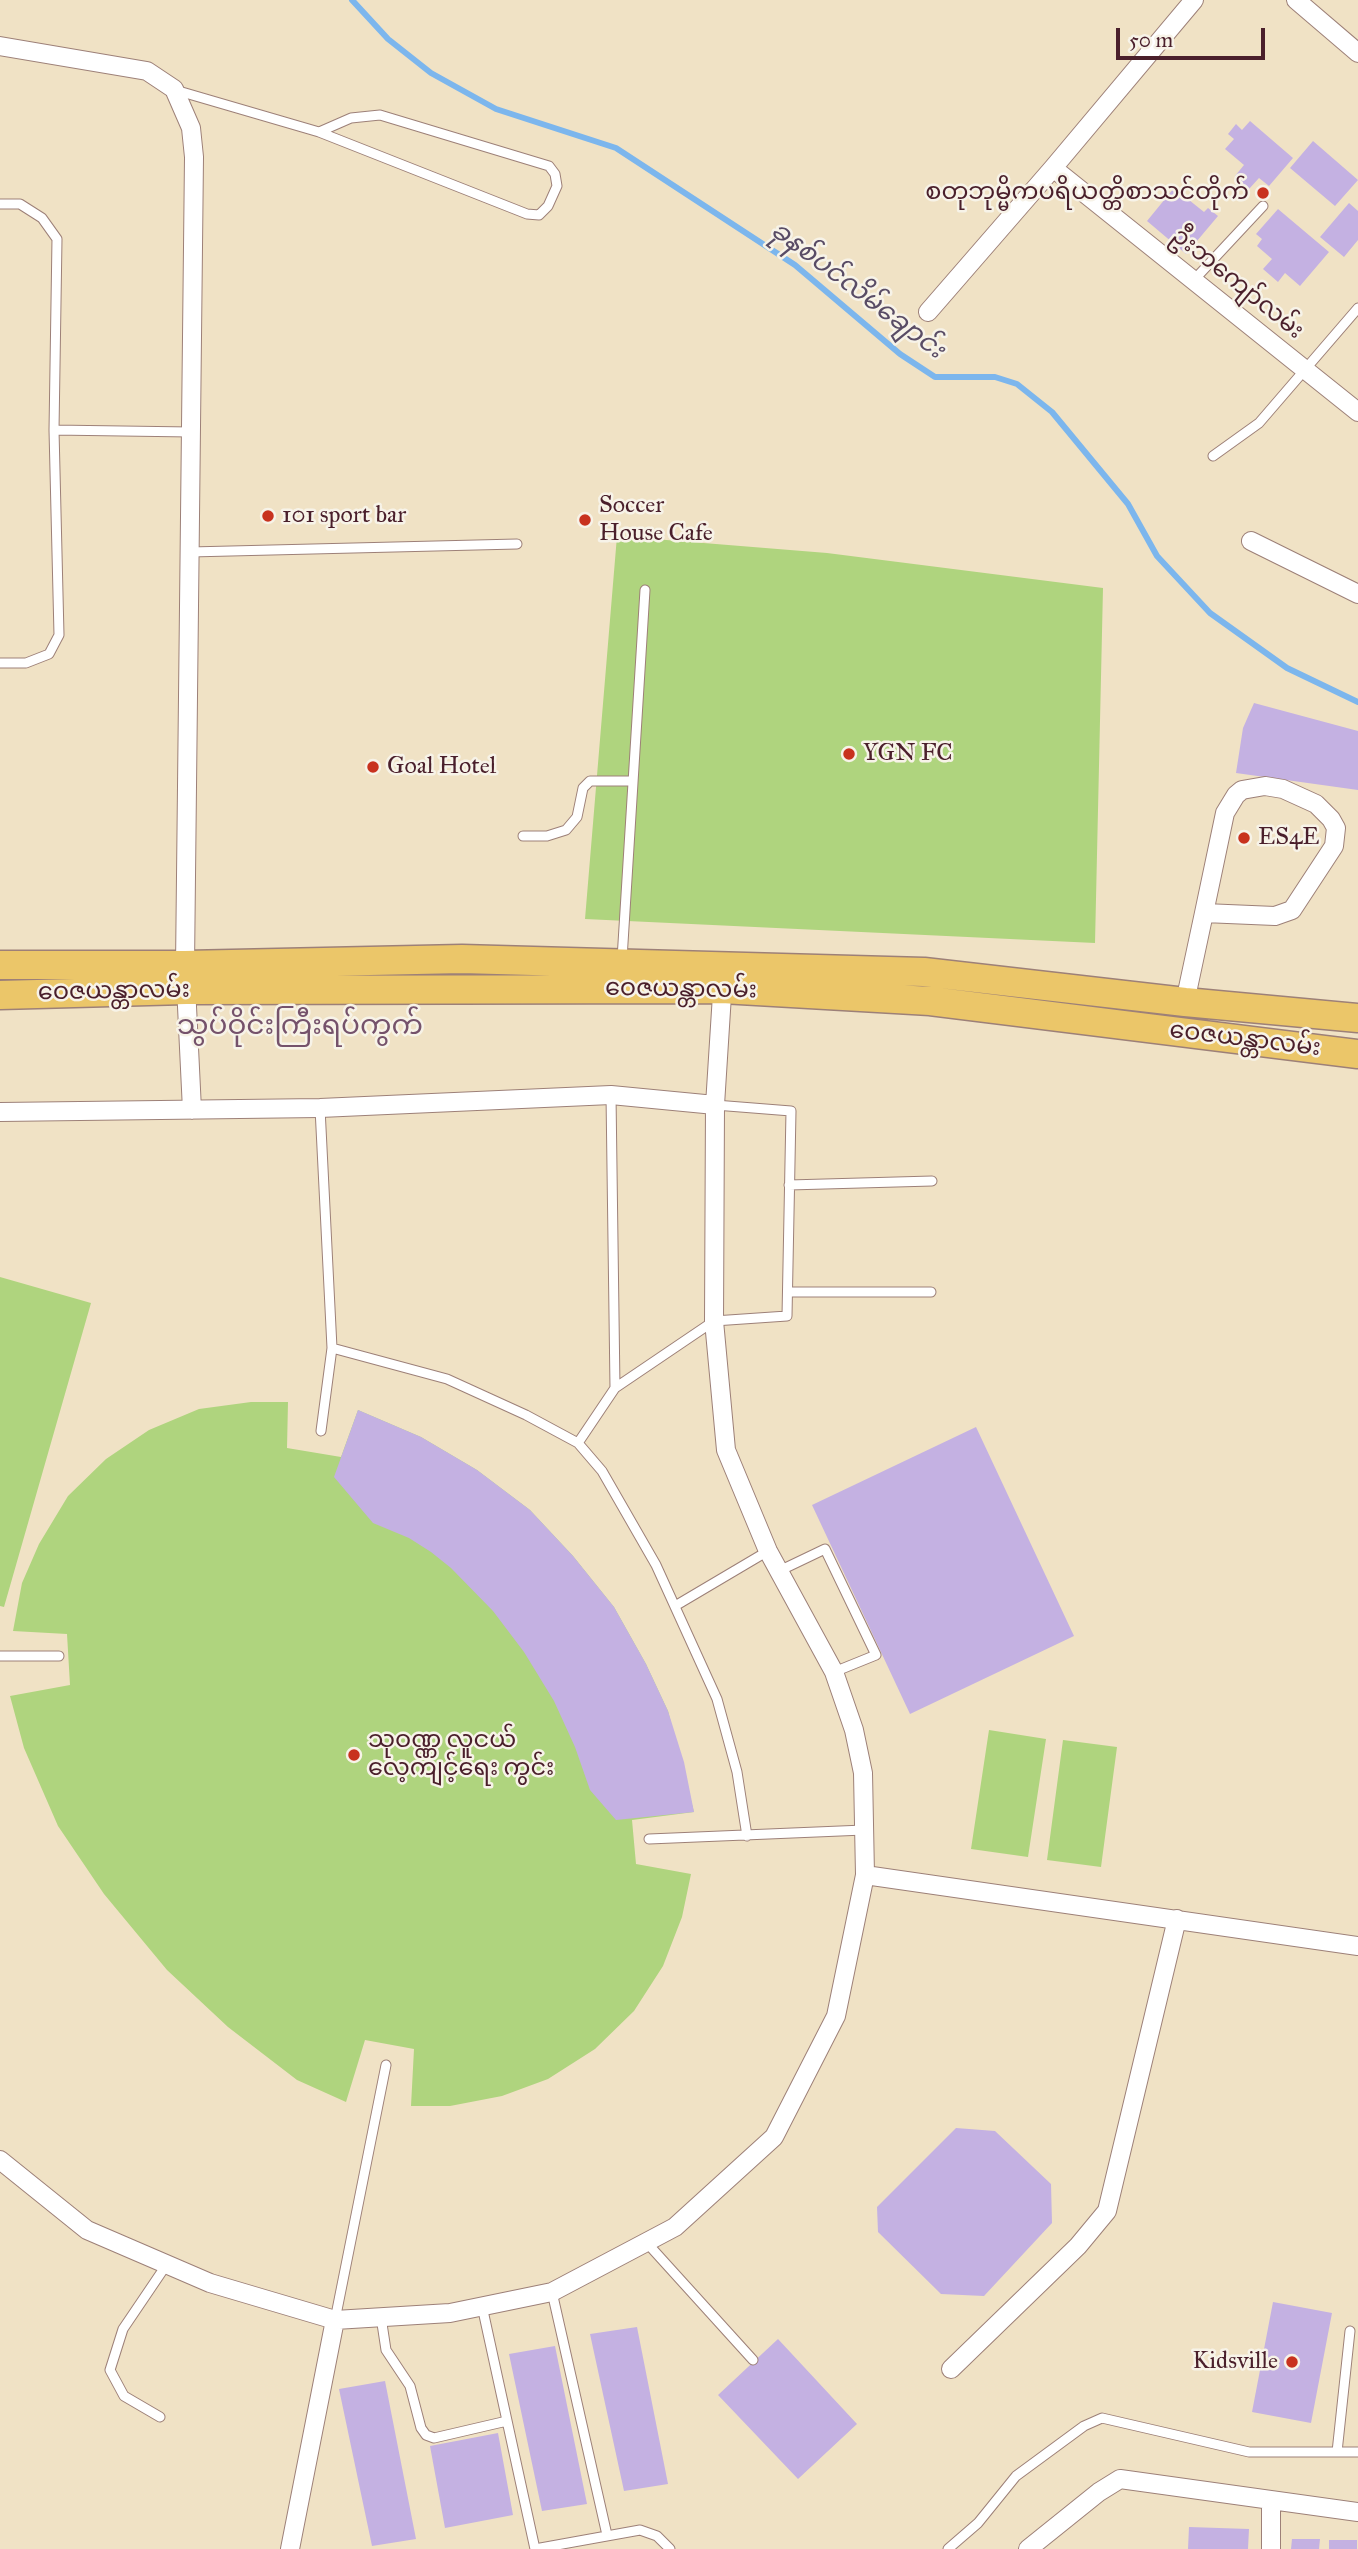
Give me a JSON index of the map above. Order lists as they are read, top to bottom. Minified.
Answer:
{"streets":{"main road":["ဝေဇယန္တာလမ်း"],"street":["ဦးဘကျော်လမ်း"]},"districts":["သွပ်ဝိုင်းကြီးရပ်ကွက်"],"water":["ခုနစ်ပင်လိမ်ချောင်း"],"places":["စတုဘုမ္မိကပရိယတ္တိစာသင်တိုက်","101 sport bar","Soccer House Cafe","YGN FC","Goal Hotel","ES4E","သုဝဏ္ဏ လူငယ် လေ့ကျင့်ရေး ကွင်း","Kidsville"],"scale_bar":"50 m"}
